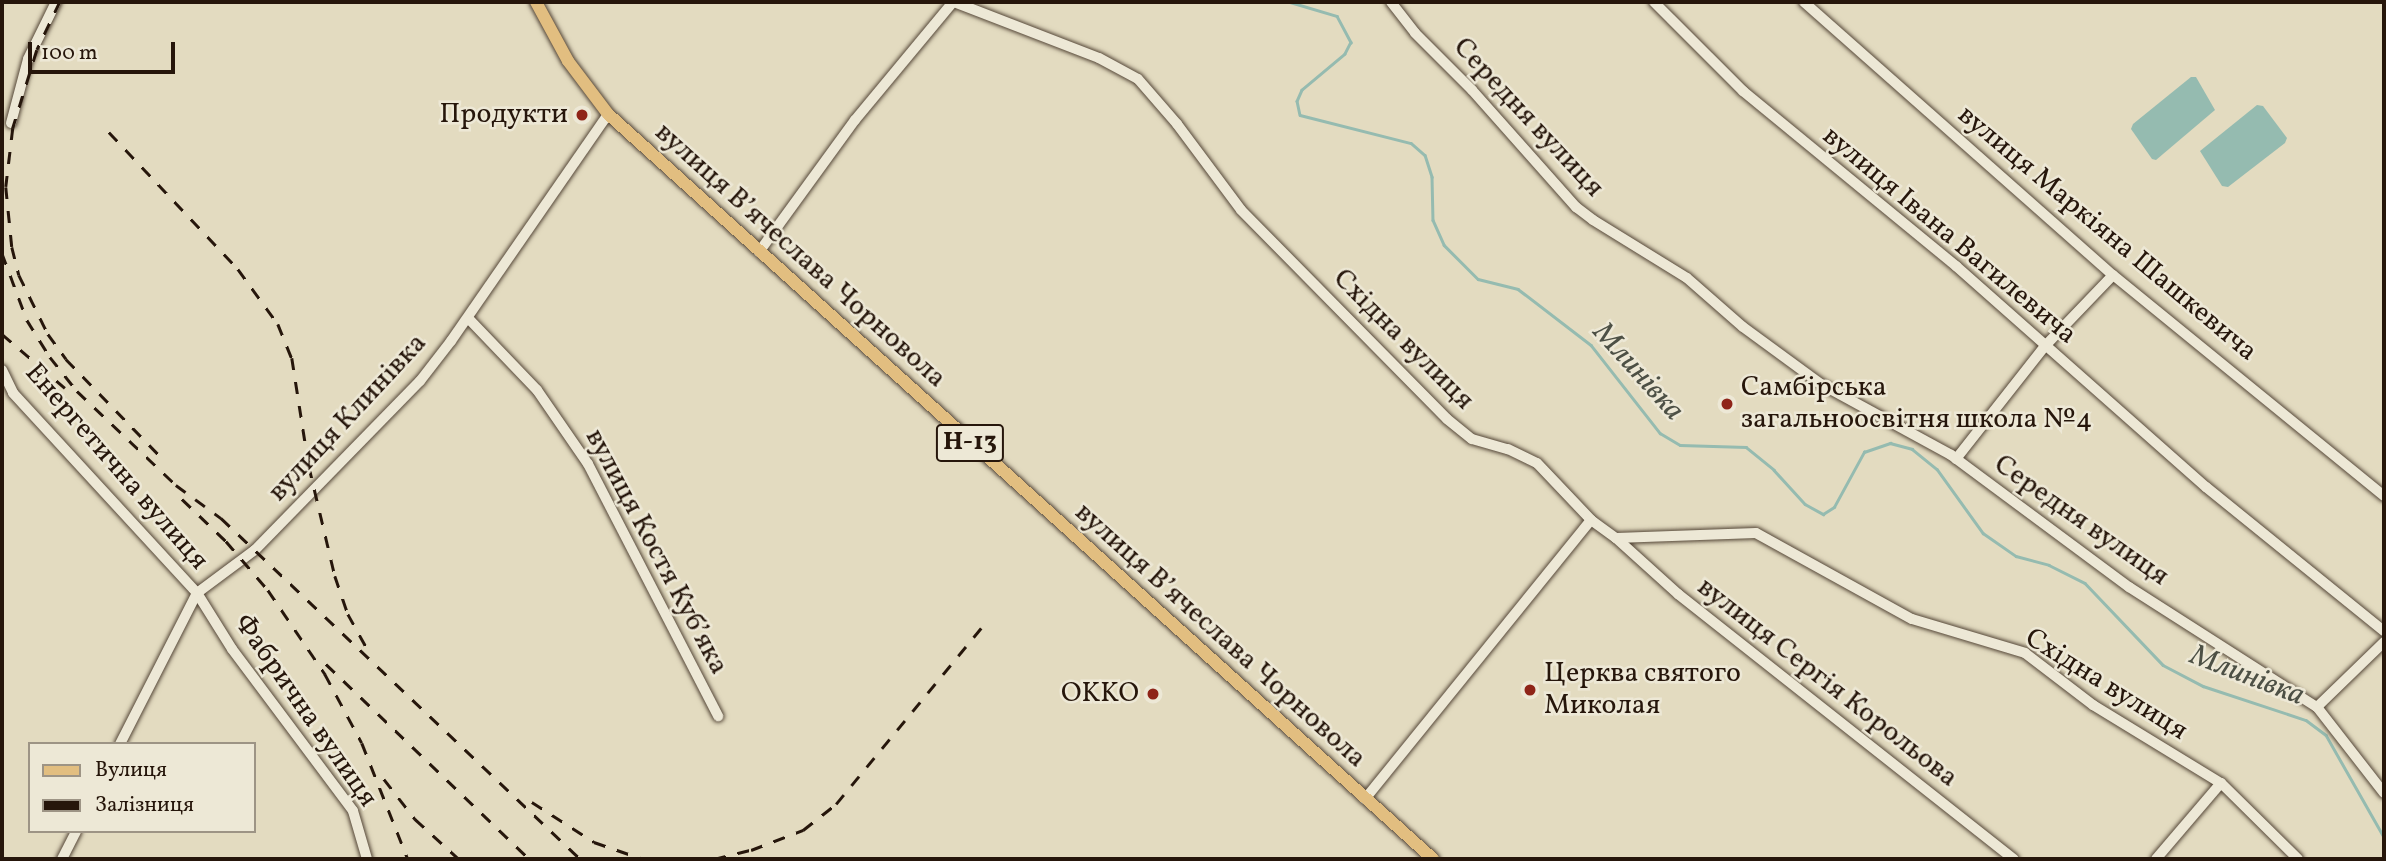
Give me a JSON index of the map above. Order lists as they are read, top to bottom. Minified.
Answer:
{"streets":{"main road":["вулиця Вʼячеслава Чорновола","Н-13"],"street":["Середня вулиця","вулиця Маркіяна Шашкевича","вулиця Івана Вагилевича","Східна вулиця","вулиця Клинівка","Енергетична вулиця","вулиця Костя Кубʼяка","вулиця Сергія Корольова","Фабрична вулиця"]},"crossings":[["вулиця Вʼячеслава Чорновола","вулиця Клинівка"],["Східна вулиця","вулиця Сергія Корольова"],["вулиця Клинівка","Енергетична вулиця"],["вулиця Клинівка","вулиця Костя Кубʼяка"],["вулиця Клинівка","Фабрична вулиця"],["Енергетична вулиця","Фабрична вулиця"]],"water":["Млинівка"],"places":["Продукти","Самбірська загальноосвітня школа №4","Церква святого Миколая","OKKO"],"legend":["Вулиця","Залізниця"],"scale_bar":"100 m"}
